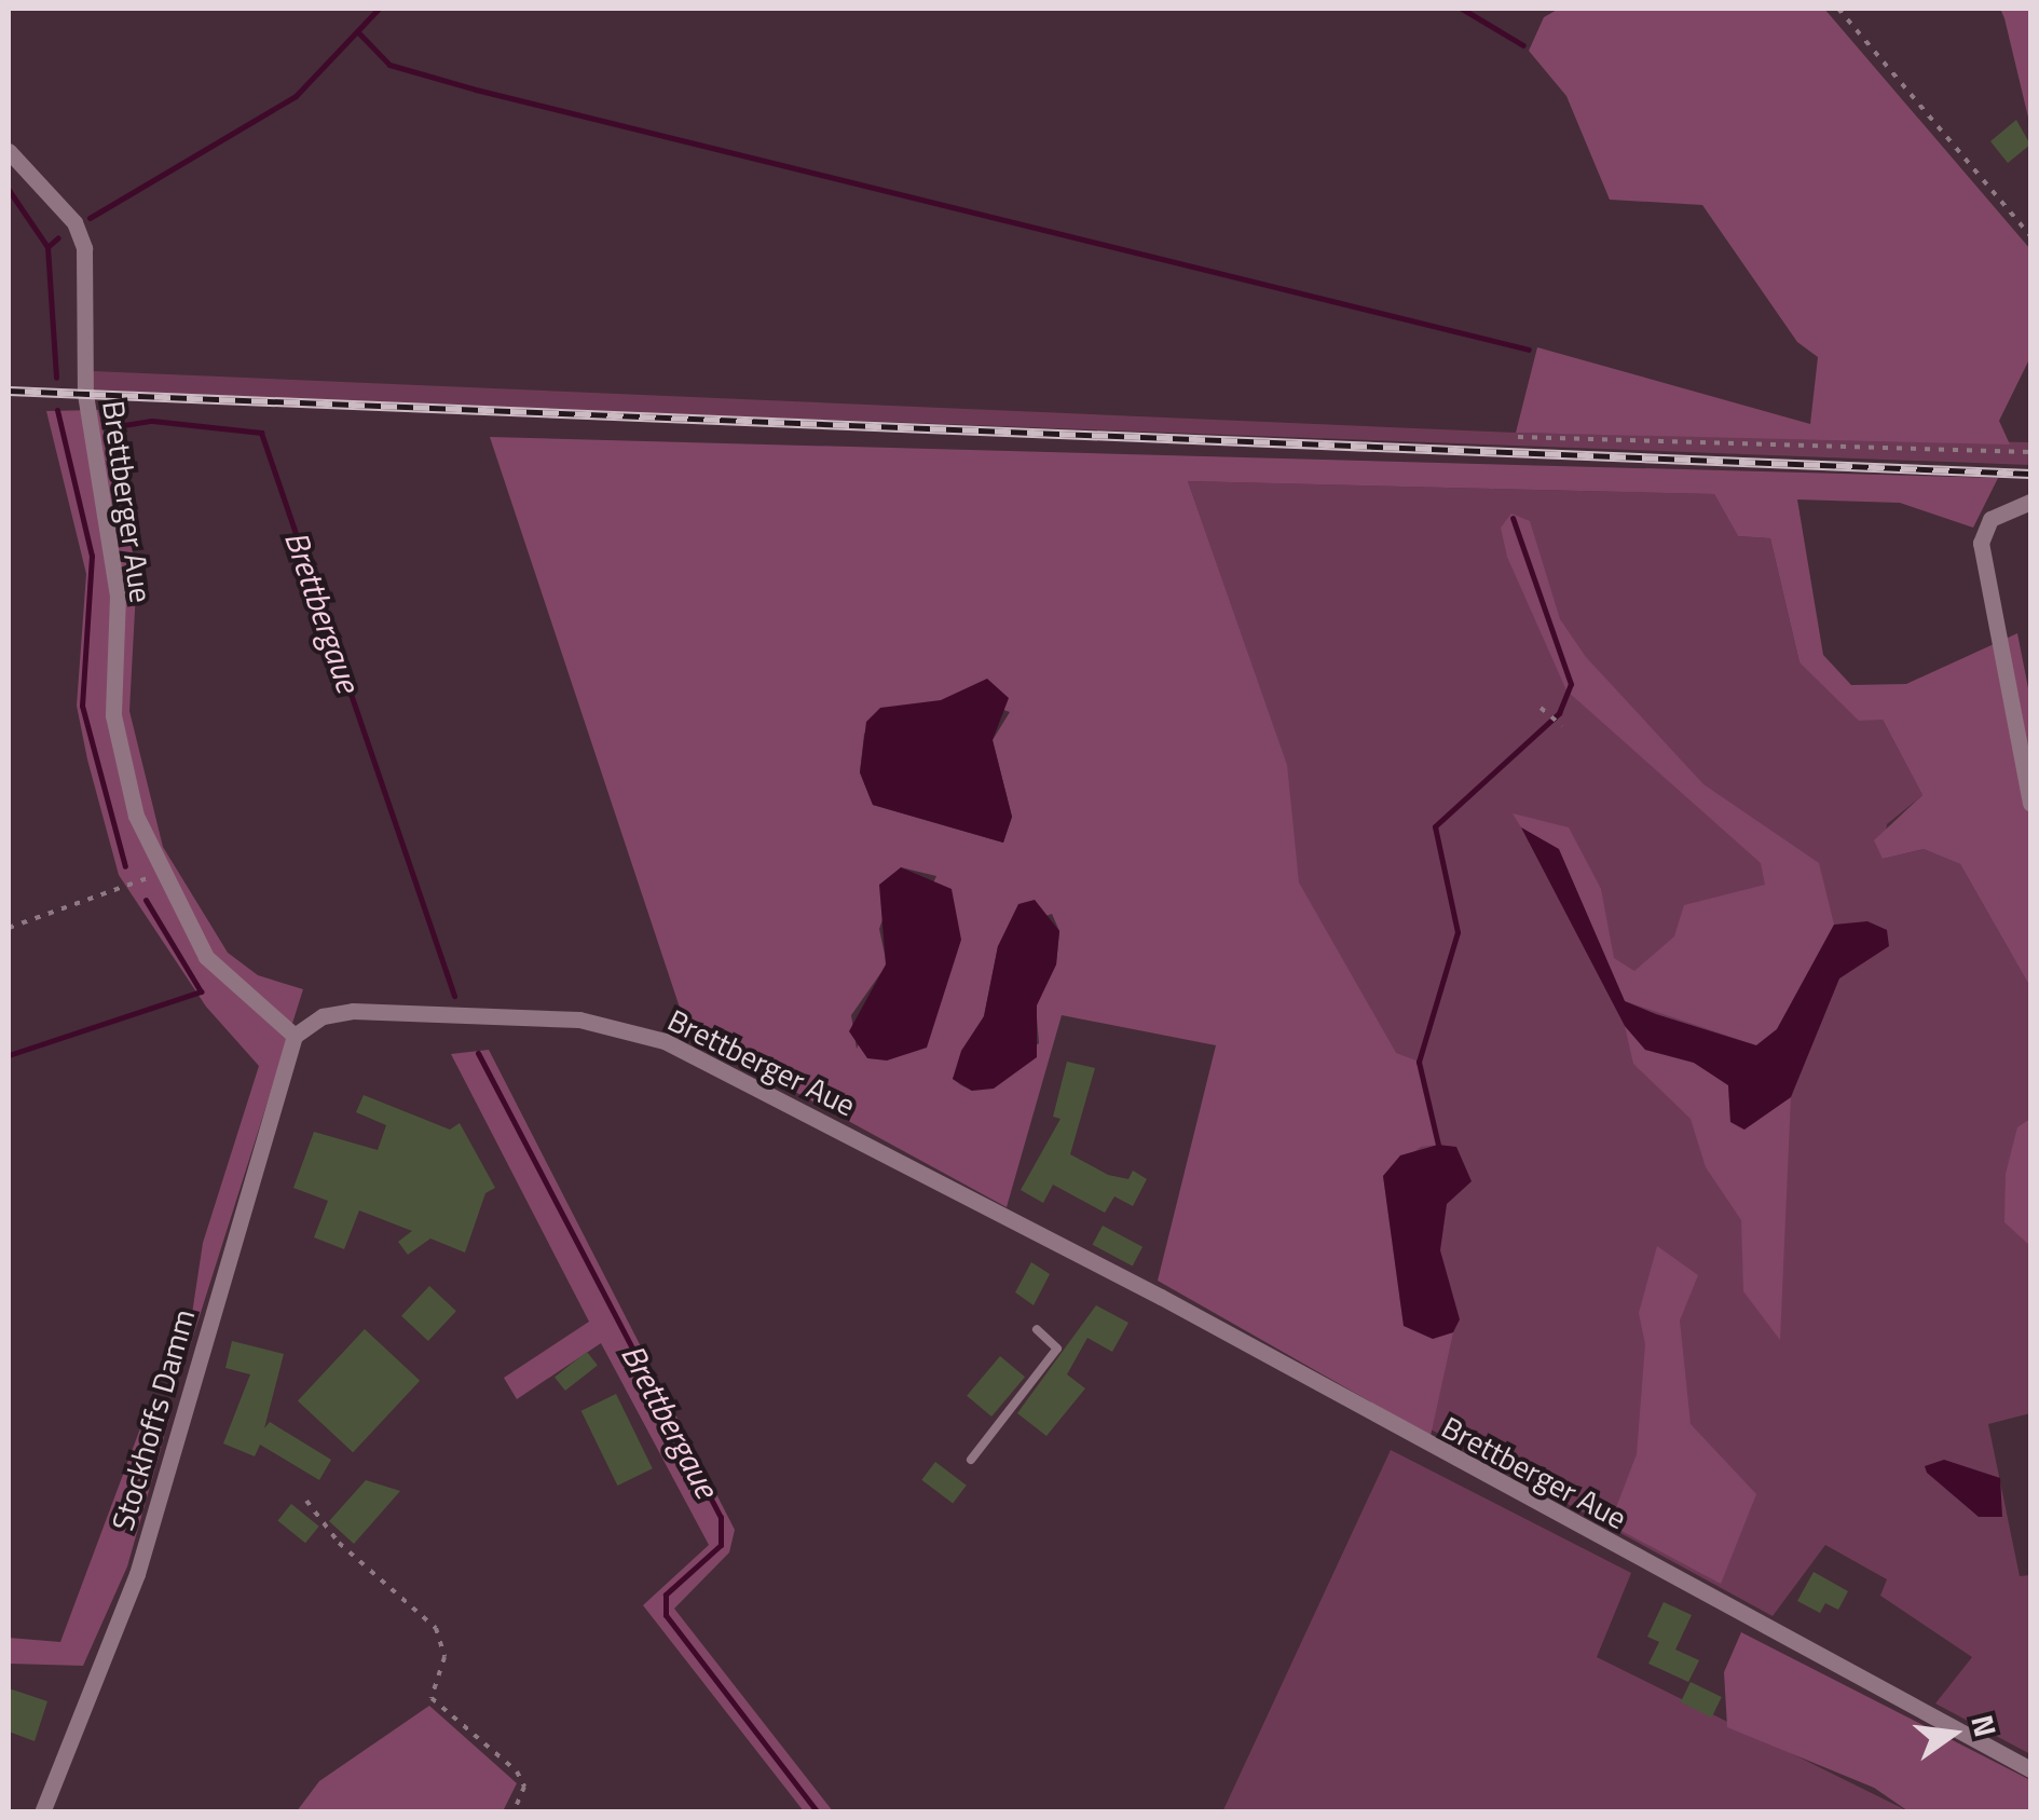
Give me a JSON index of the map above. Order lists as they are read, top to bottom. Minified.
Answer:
{"streets":{"street":["Brettberger Aue","Stockhoffs Damm"]},"crossings":[["Brettberger Aue","Stockhoffs Damm"]],"water":["Brettbergaue"],"north":"right"}
